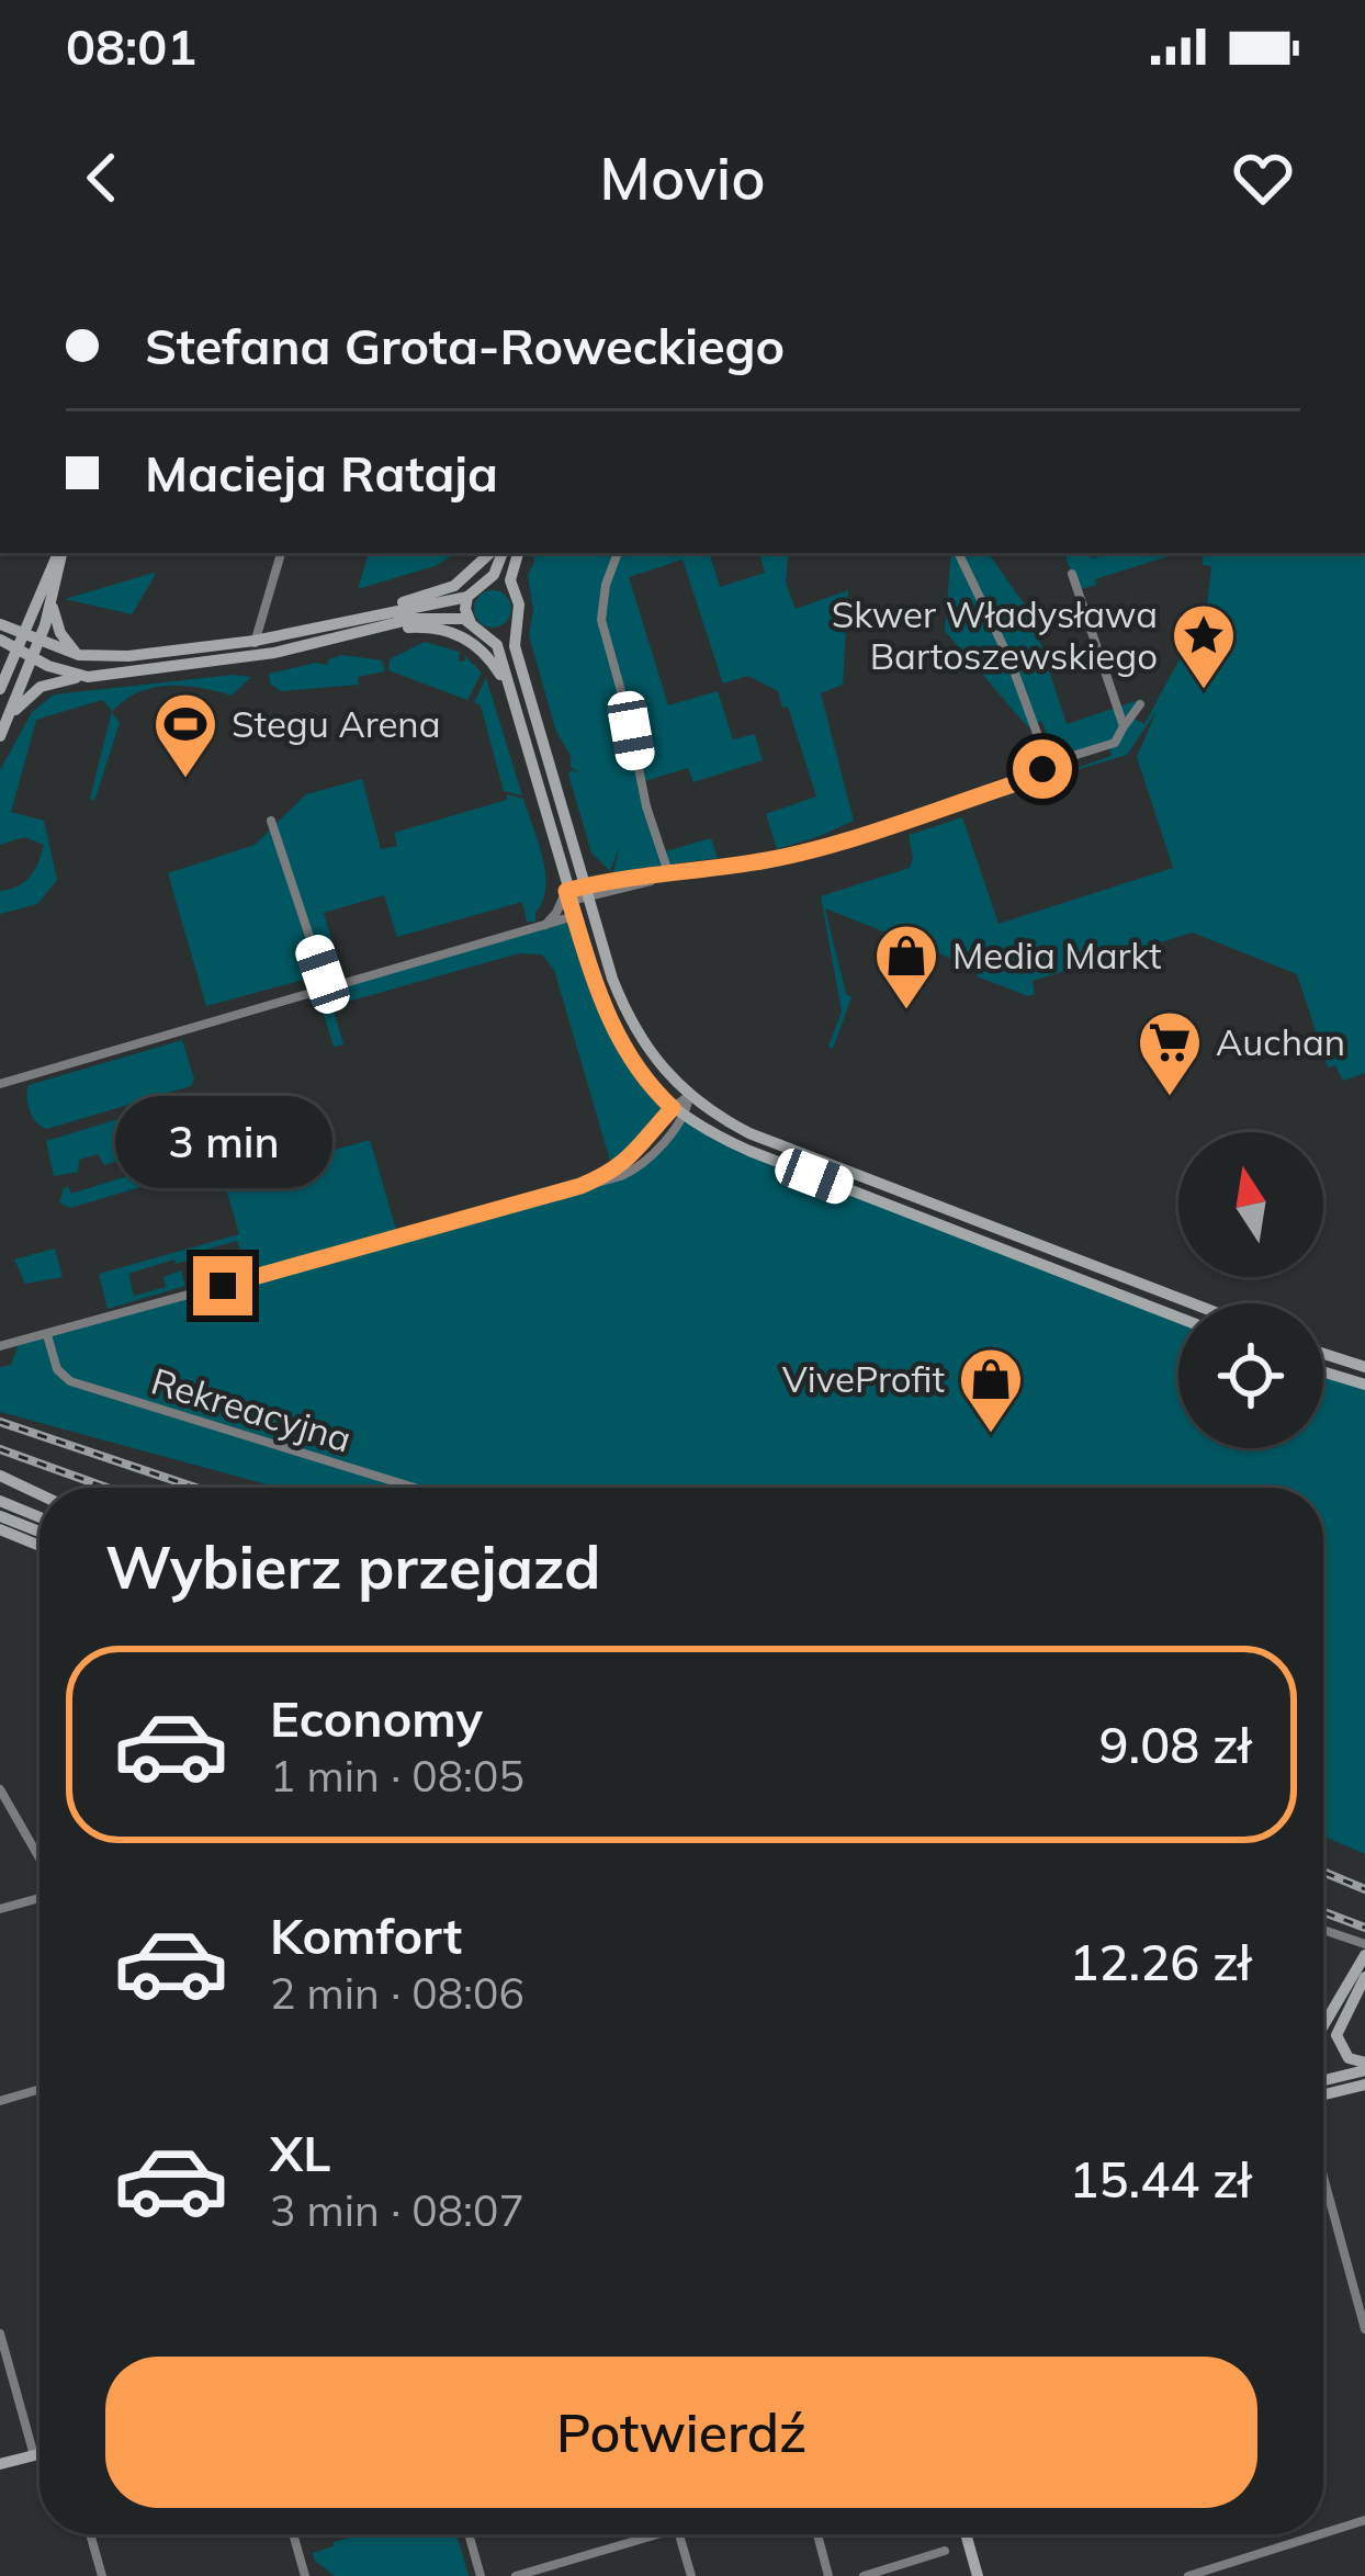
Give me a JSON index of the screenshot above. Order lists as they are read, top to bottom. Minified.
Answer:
{"streets":{"street":["Rekreacyjna"]},"places":{"place":["Skwer Władysława Bartoszewskiego"],"sports":["Stegu Arena"],"shop":["Media Markt","ViveProfit"],"supermarket":["Auchan"]},"north":"top","page":{"status":"08:01","header":"Movio","banner":["Stefana Grota-Roweckiego","Macieja Rataja"],"bubble":"3 min","heading":"Wybierz przejazd","list":[{"name":"Economy","note":"1 min · 08:05","value":"9.08 zł"},{"name":"Komfort","note":"2 min · 08:06","value":"12.26 zł"},{"name":"XL","note":"3 min · 08:07","value":"15.44 zł"}],"buttons":"Potwierdź"}}
